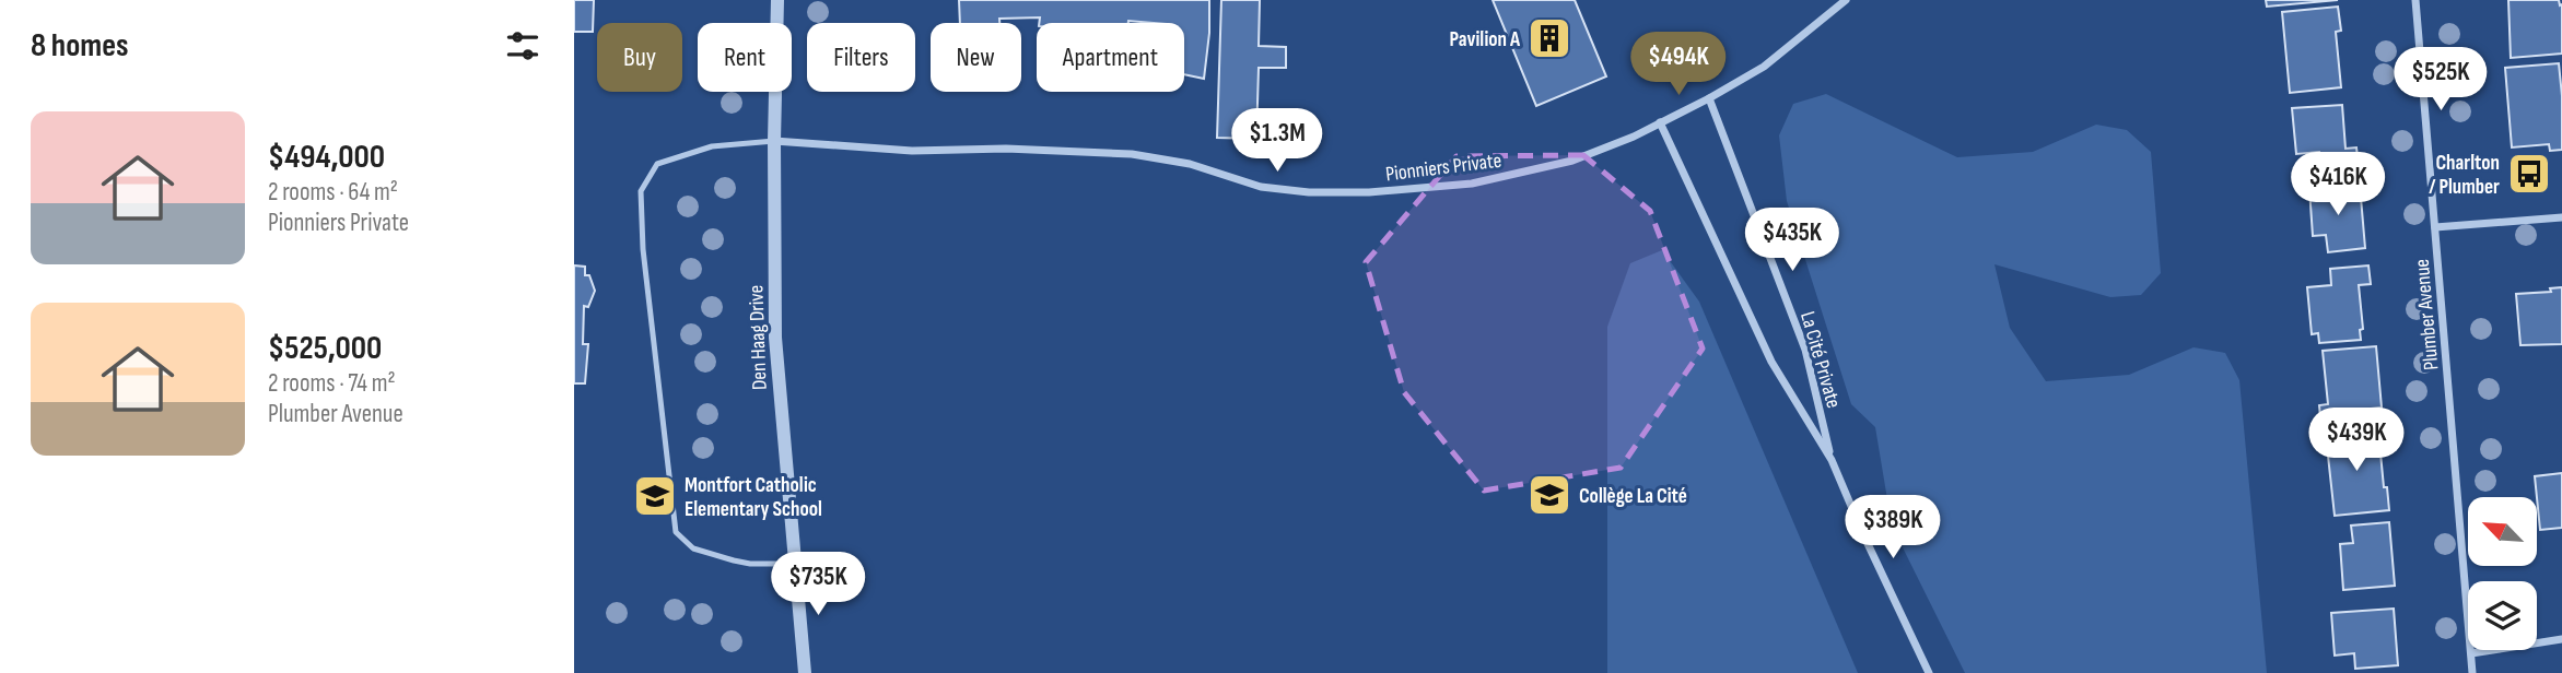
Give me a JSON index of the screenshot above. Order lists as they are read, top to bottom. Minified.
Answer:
{"streets":{"street":["Pionniers Private","Plumber Avenue","Den Haag Drive","La Cité Private"]},"crossings":[["Pionniers Private","Den Haag Drive"],["Pionniers Private","La Cité Private"]],"places":{"building":["Pavilion A"],"bus stop":["Charlton / Plumber"],"school or university":["Collège La Cité","Montfort Catholic Elementary School"]},"north":"top left","page":{"heading":"8 homes","chip":["Buy","Rent","Filters","New","Apartment"],"price":["$494K","$525K","$1.3M","$416K","$435K","$439K","$389K","$735K"],"list":[{"name":"$494,000","note":"2 rooms · 64 m² · Pionniers Private"},{"name":"$525,000","note":"2 rooms · 74 m² · Plumber Avenue"}]}}
